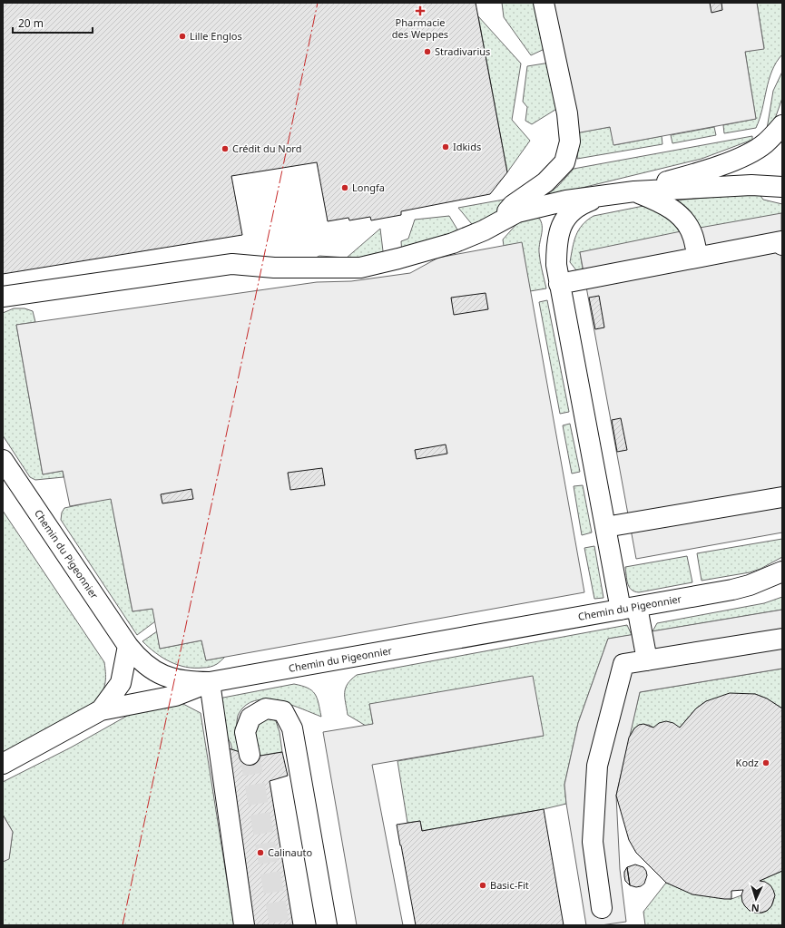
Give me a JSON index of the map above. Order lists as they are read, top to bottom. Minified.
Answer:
{"streets":{"street":["Chemin du Pigeonnier"]},"places":{"health":["Pharmacie des Weppes"],"other":["Lille Englos","Stradivarius","Idkids","Crédit du Nord","Longfa","Kodz","Calinauto","Basic-Fit"]},"scale_bar":"20 m","north":"bottom"}
